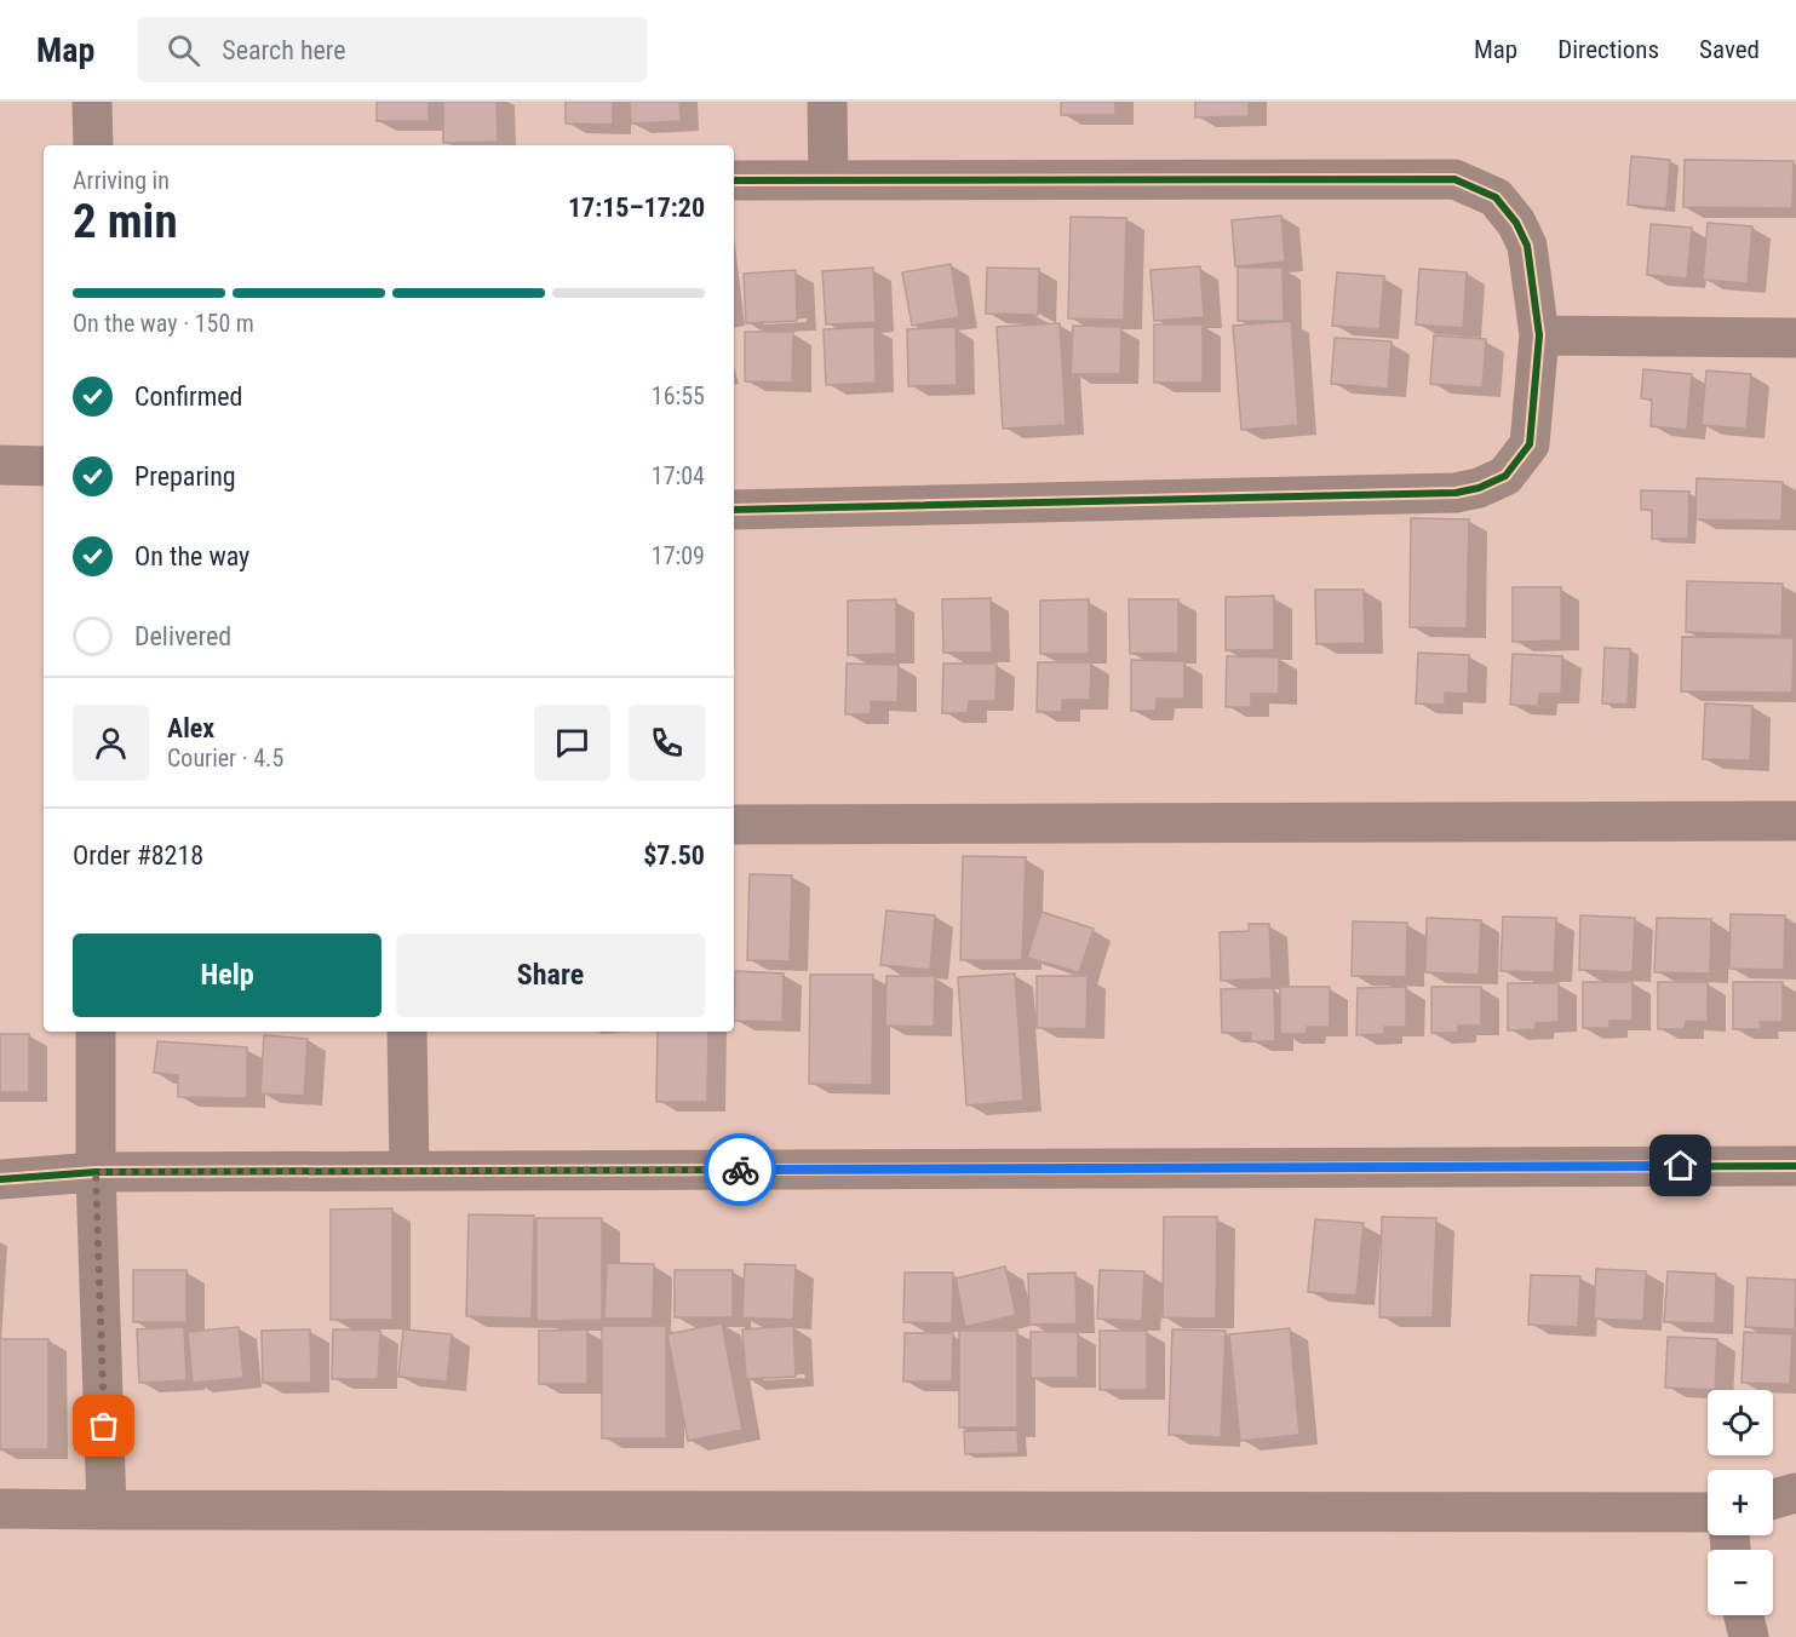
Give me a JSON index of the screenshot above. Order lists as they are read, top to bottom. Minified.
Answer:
{"page":{"header":"Map","search":"Search here","nav":["Map","Directions","Saved"],"heading":["2 min","Arriving in","17:15–17:20"],"panel":["Alex","Courier · 4.5","Order #8218","$7.50"],"bar":"On the way · 150 m","list":[["Confirmed","16:55"],["Preparing","17:04"],["On the way","17:09"],"Delivered"],"buttons":["Help","Share"],"map_buttons":["+","−"]}}
